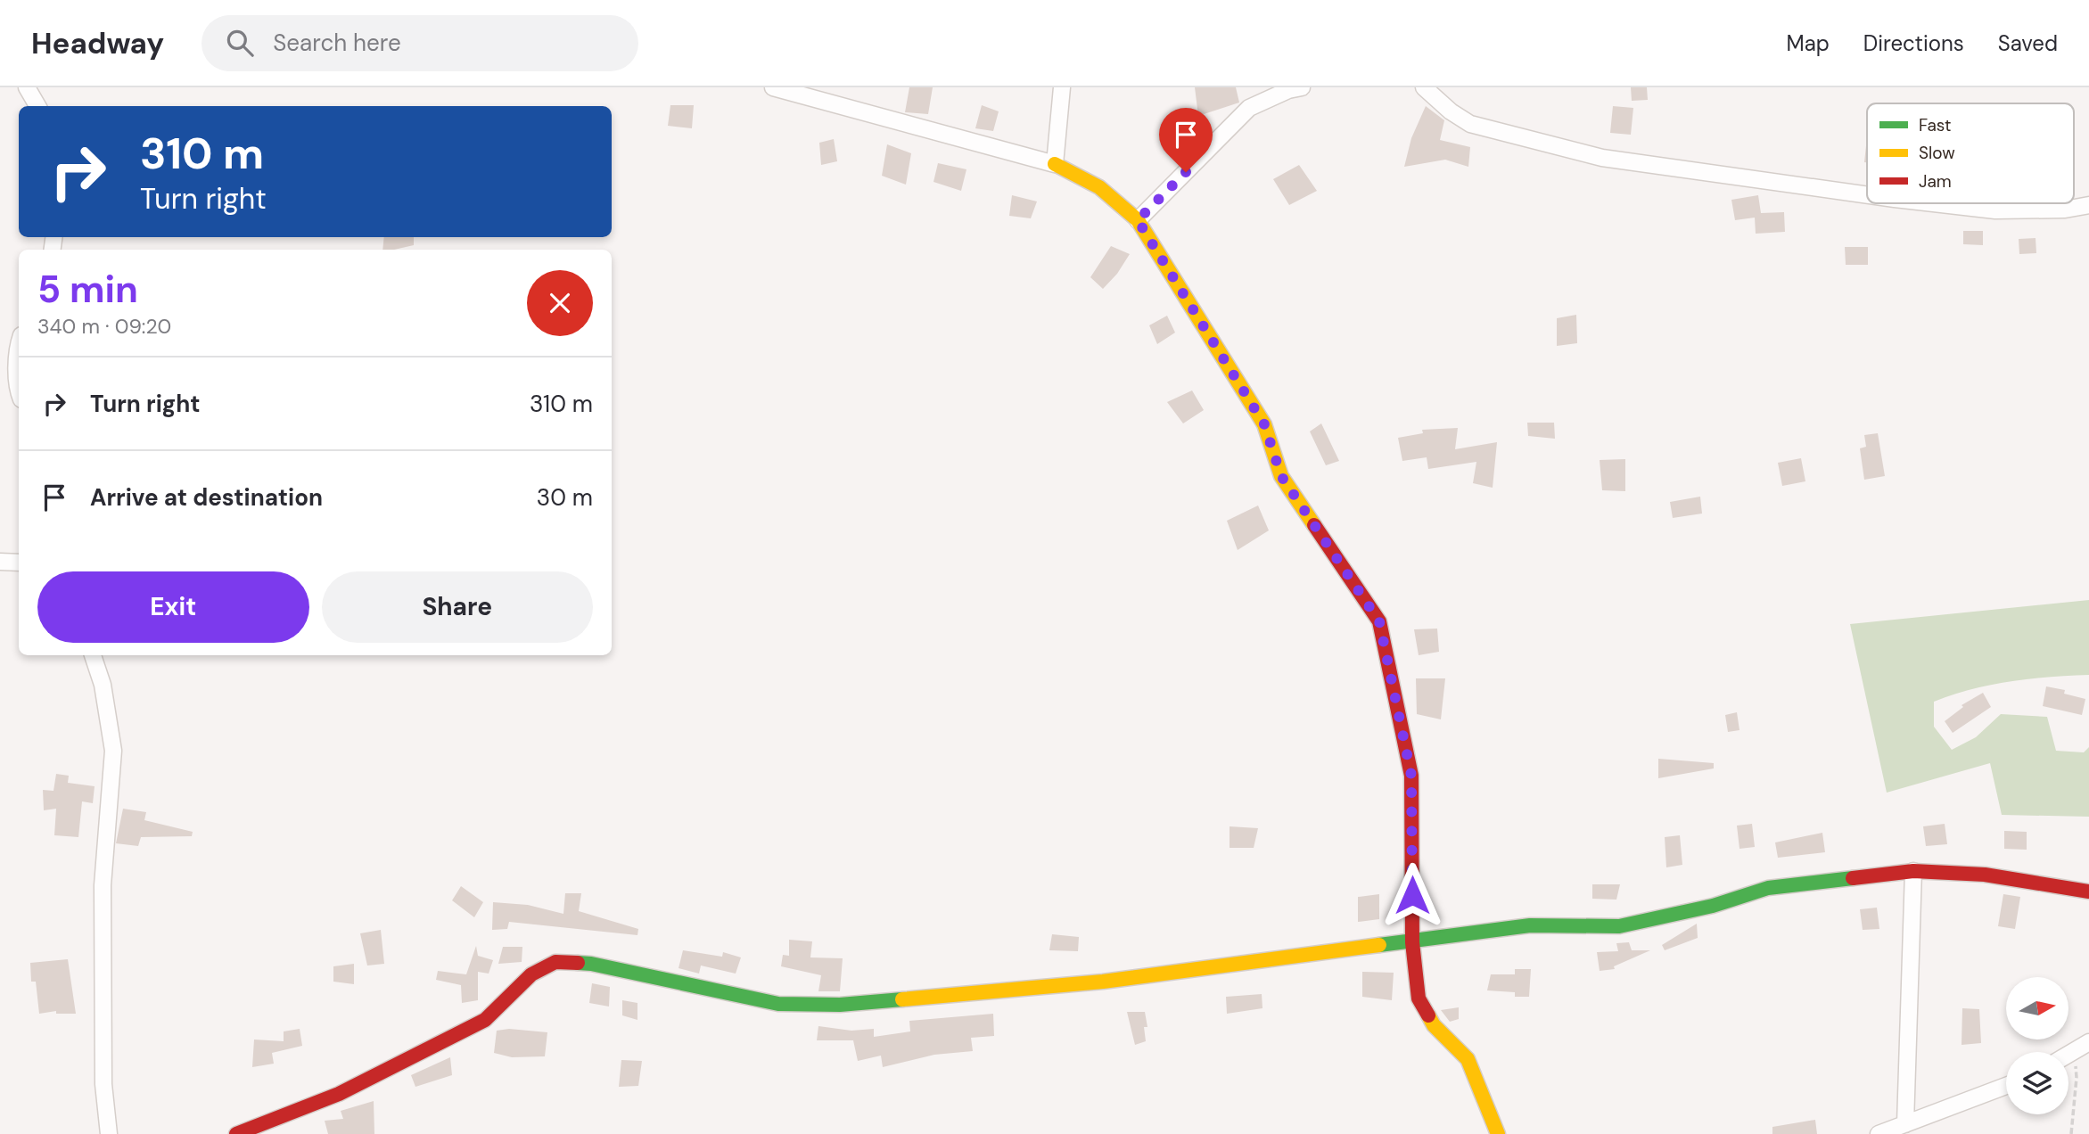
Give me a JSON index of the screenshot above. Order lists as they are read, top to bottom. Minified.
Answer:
{"legend":["Fast","Slow","Jam"],"north":"right","page":{"header":"Headway","search":"Search here","nav":["Map","Directions","Saved"],"turn":["310 m","Turn right"],"heading":["5 min","340 m · 09:20"],"list":[{"name":"Turn right","value":"310 m"},{"name":"Arrive at destination","value":"30 m"}],"buttons":["Exit","Share"]}}
